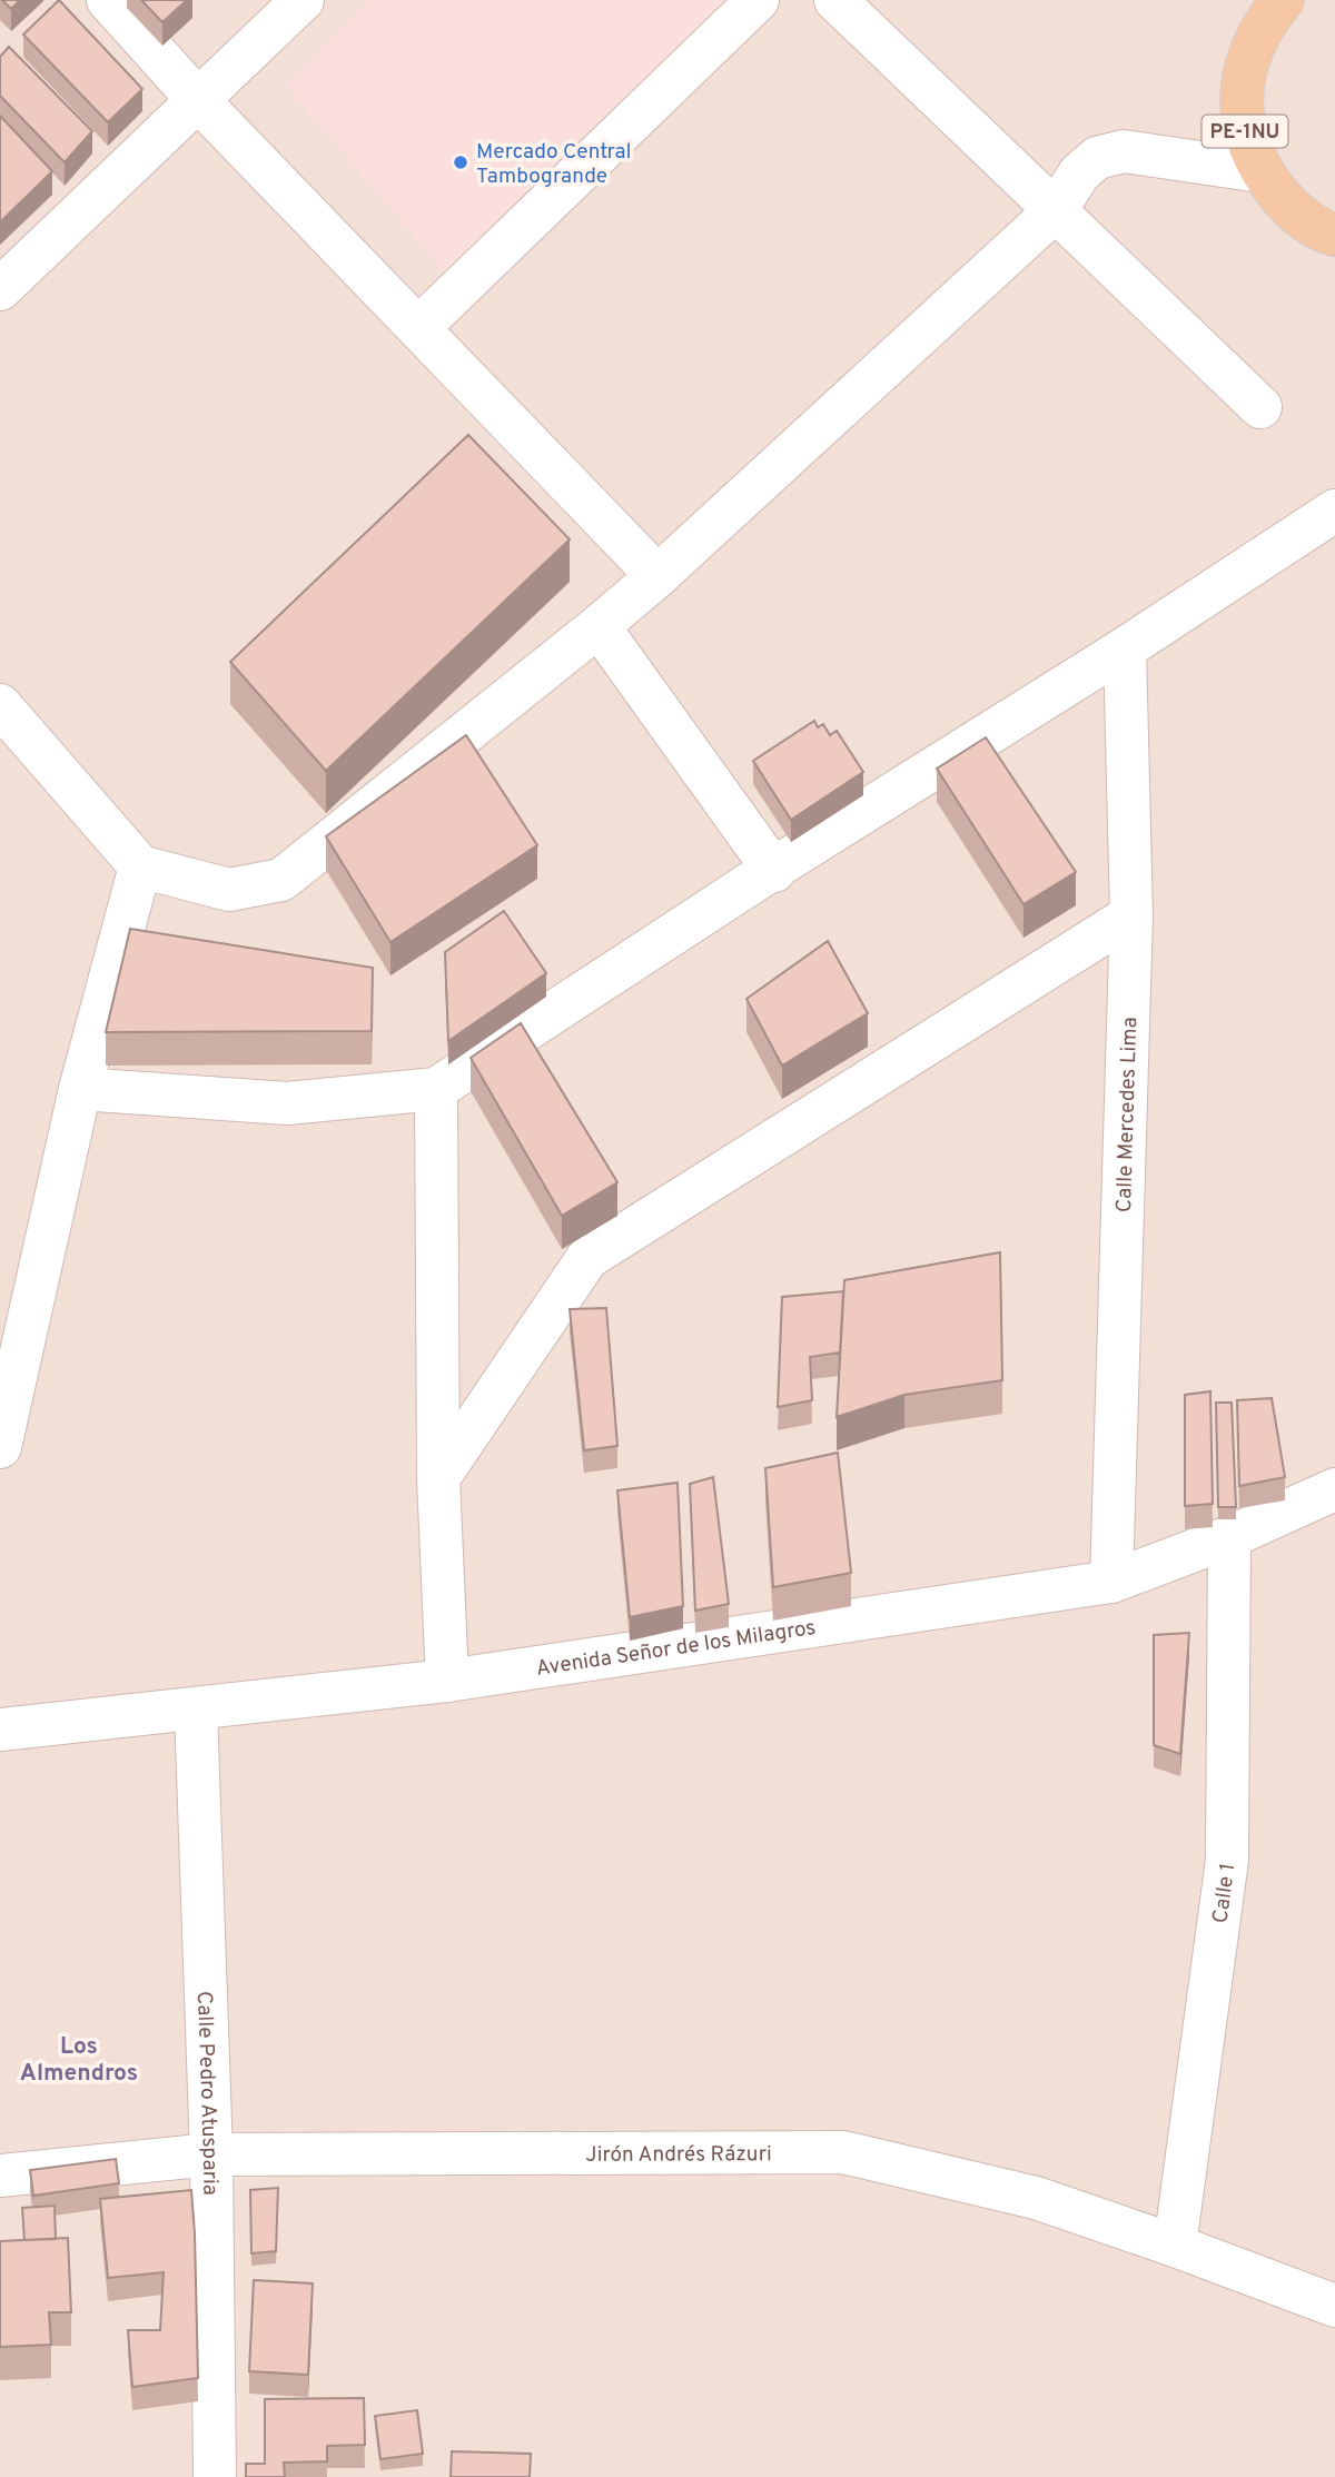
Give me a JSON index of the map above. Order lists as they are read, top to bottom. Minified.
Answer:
{"streets":{"main road":["PE-1NU"],"street":["Calle Mercedes Lima","Avenida Señor de los Milagros","Calle 1","Calle Pedro Atusparia","Jirón Andrés Rázuri"]},"crossings":[["Calle Mercedes Lima","Avenida Señor de los Milagros"],["Avenida Señor de los Milagros","Calle 1"],["Avenida Señor de los Milagros","Calle Pedro Atusparia"],["Calle 1","Jirón Andrés Rázuri"],["Calle Pedro Atusparia","Jirón Andrés Rázuri"]],"districts":["Los Almendros"],"places":["Mercado Central Tambogrande"]}
